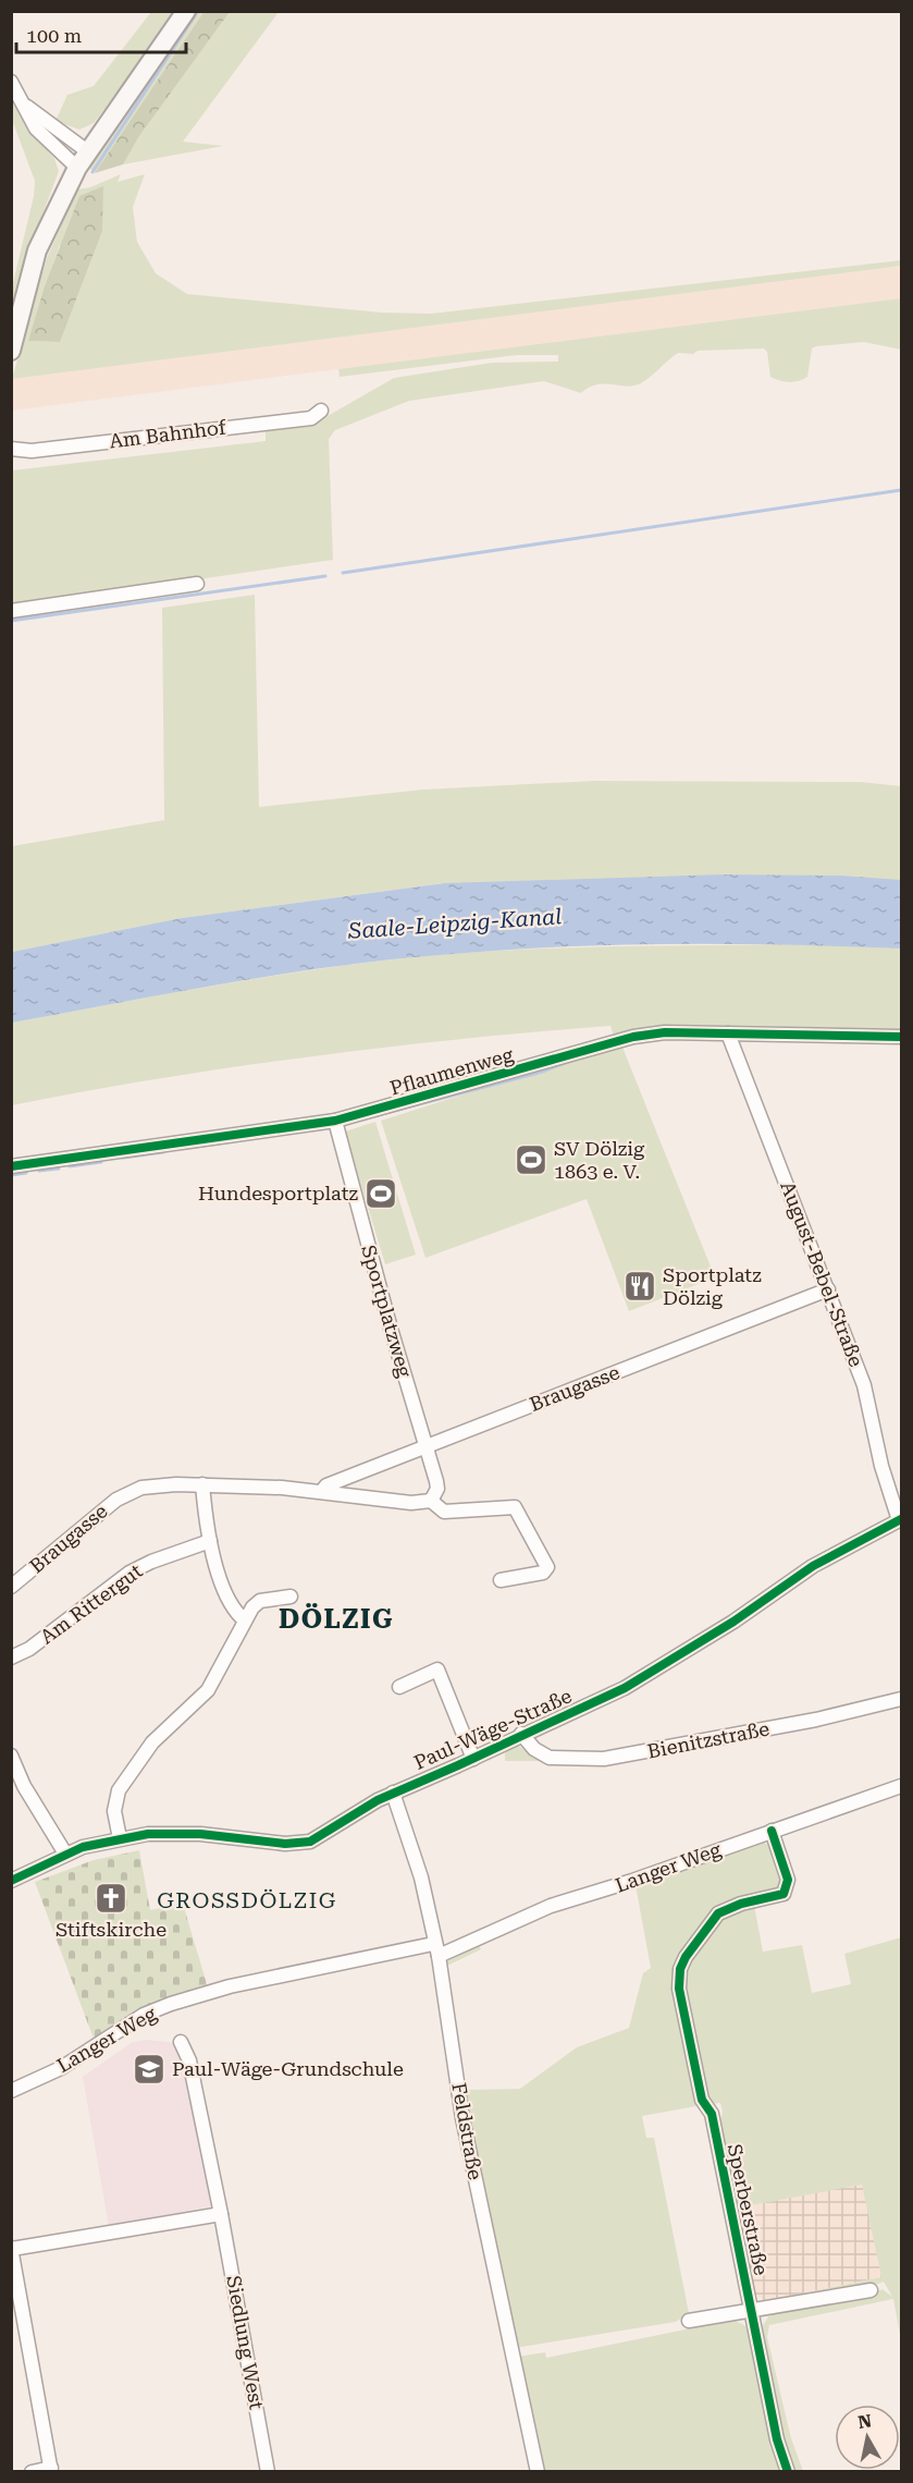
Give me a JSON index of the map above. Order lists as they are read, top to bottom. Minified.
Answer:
{"streets":{"street":["Am Bahnhof","Pflaumenweg","August-Bebel-Straße","Sportplatzweg","Braugasse","Am Rittergut","Paul-Wäge-Straße","Bienitzstraße","Langer Weg","Feldstraße","Sperberstraße","Siedlung West"]},"crossings":[["Pflaumenweg","August-Bebel-Straße"],["Pflaumenweg","Sportplatzweg"],["August-Bebel-Straße","Braugasse"],["August-Bebel-Straße","Paul-Wäge-Straße"],["Sportplatzweg","Braugasse"],["Paul-Wäge-Straße","Bienitzstraße"],["Paul-Wäge-Straße","Feldstraße"],["Langer Weg","Feldstraße"],["Langer Weg","Sperberstraße"]],"districts":["DÖLZIG","GROSSDÖLZIG"],"water":["Saale-Leipzig-Kanal"],"places":{"sports":["SV Dölzig 1863 e. V.","Hundesportplatz"],"restaurant":["Sportplatz Dölzig"],"church":["Stiftskirche"],"school or university":["Paul-Wäge-Grundschule"]},"scale_bar":"100 m","north":"top"}
